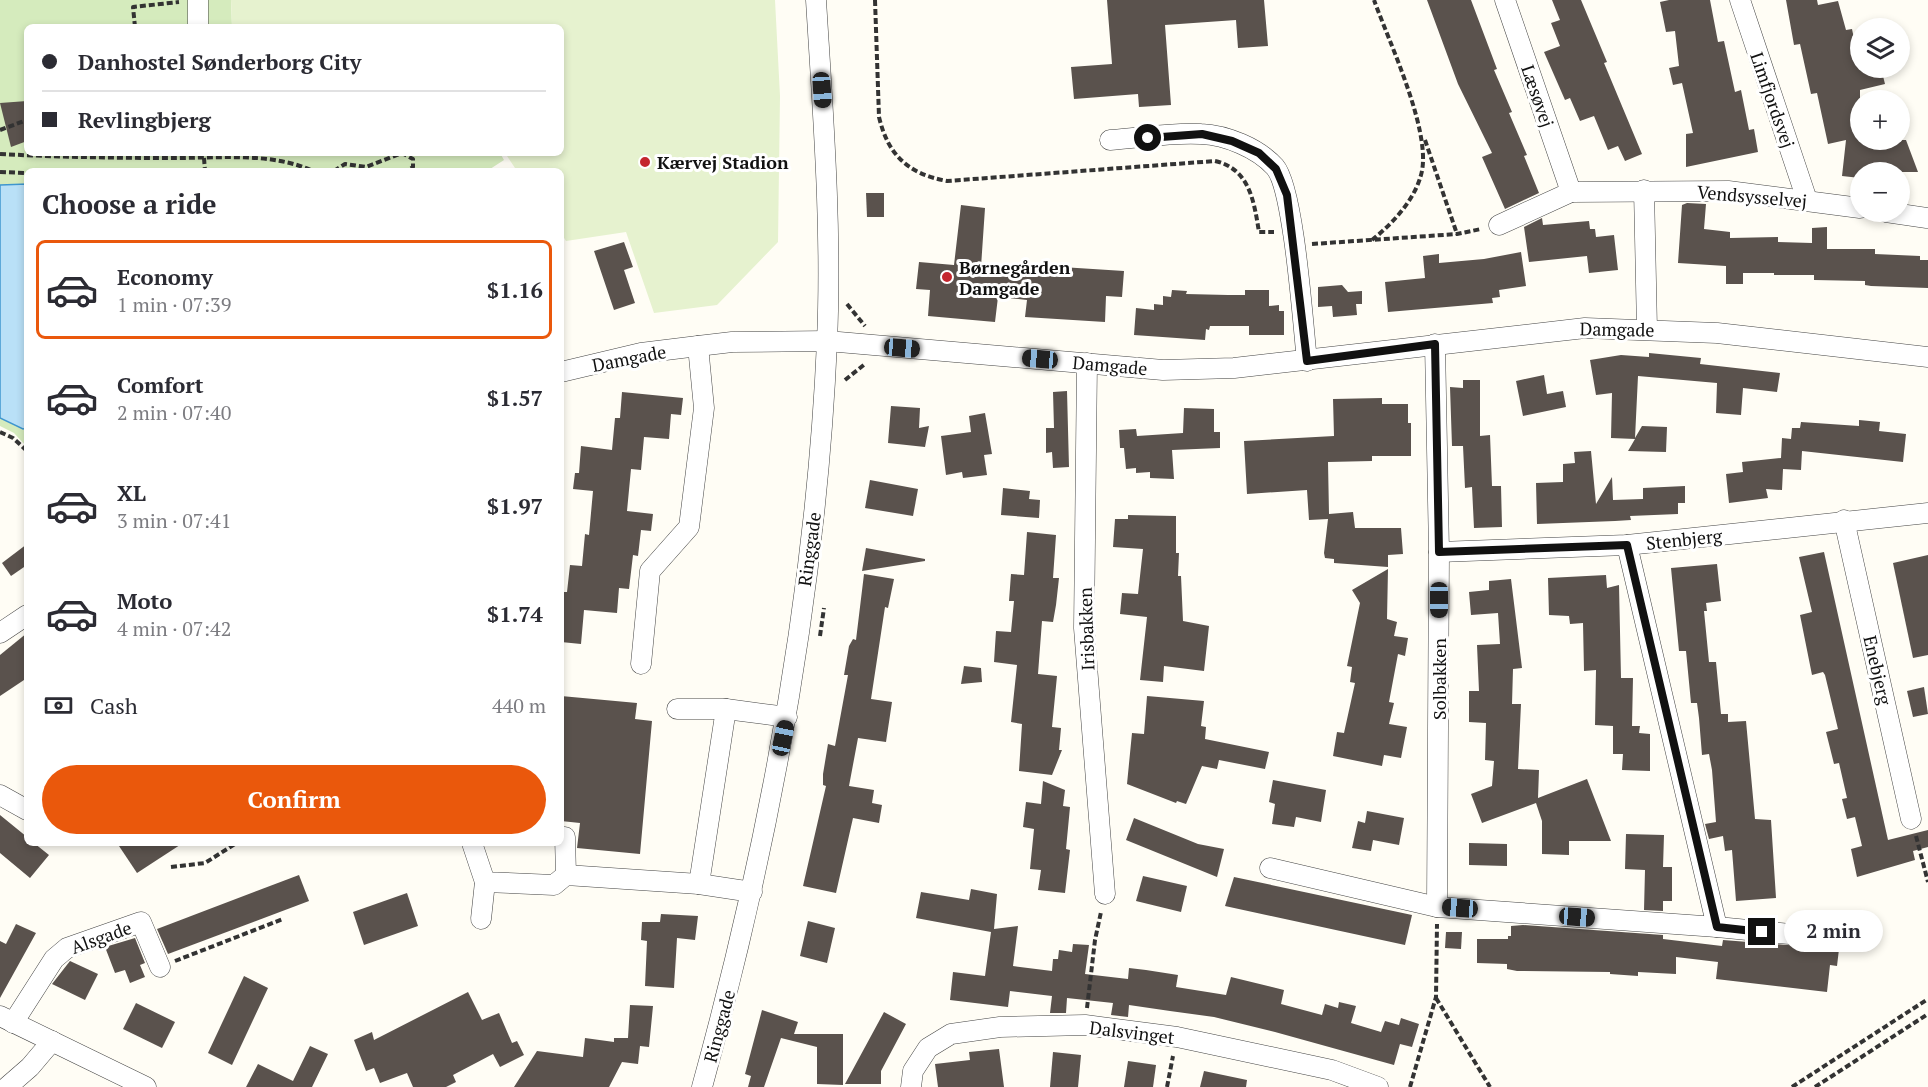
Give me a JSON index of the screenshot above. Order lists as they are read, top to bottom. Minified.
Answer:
{"streets":{"street":["Læsøvej","Limfjordsvej","Vendsysselvej","Damgade","Stenbjerg","Ringgade","Irisbakken","Enebjerg","Solbakken","Alsgade","Dalsvinget"]},"crossings":[["Læsøvej","Vendsysselvej"],["Limfjordsvej","Vendsysselvej"],["Damgade","Ringgade"],["Damgade","Irisbakken"],["Damgade","Solbakken"],["Stenbjerg","Enebjerg"],["Stenbjerg","Solbakken"]],"places":["Kærvej Stadion","Børnegården Damgade"],"page":{"map_buttons":["+","−"],"banner":["Danhostel Sønderborg City","Revlingbjerg"],"heading":"Choose a ride","list":[{"name":"Economy","note":"1 min · 07:39","value":"$1.16"},{"name":"Comfort","note":"2 min · 07:40","value":"$1.57"},{"name":"XL","note":"3 min · 07:41","value":"$1.97"},{"name":"Moto","note":"4 min · 07:42","value":"$1.74"}],"pay":["Cash","440 m"],"buttons":"Confirm","bubble":"2 min"}}
